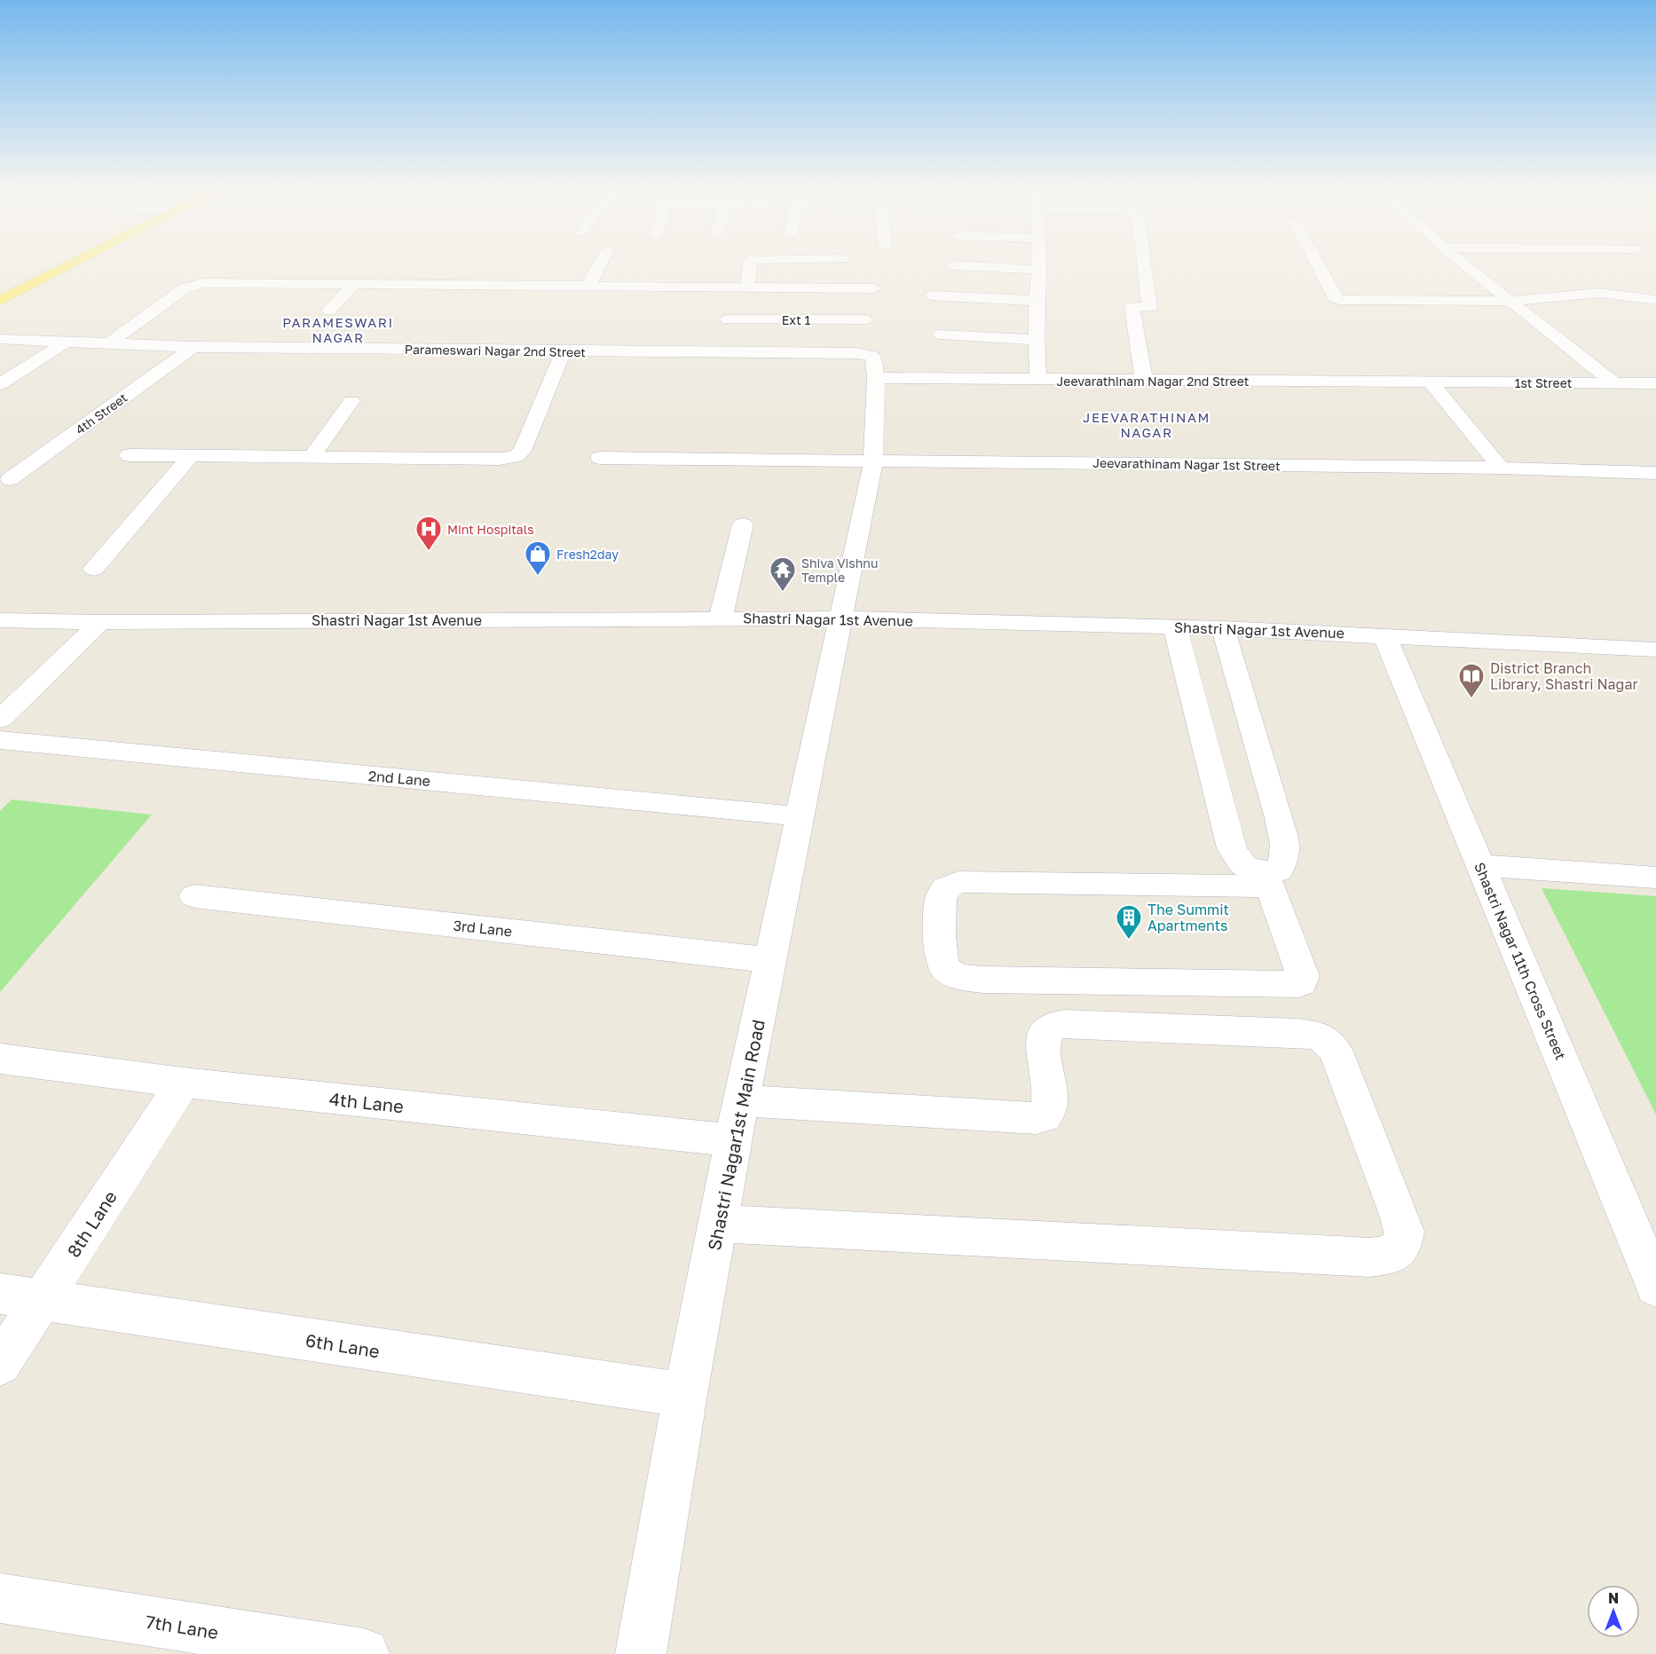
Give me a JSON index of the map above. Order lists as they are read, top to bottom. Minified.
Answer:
{"streets":{"street":["Ext 1","Parameswari Nagar 2nd Street","Jeevarathinam Nagar 2nd Street","1st Street","4th Street","Jeevarathinam Nagar 1st Street","Shastri Nagar 1st Avenue","2nd Lane","3rd Lane","Shastri Nagar 11th Cross Street","4th Lane","Shastri Nagar1st Main Road","8th Lane","6th Lane","7th Lane"]},"crossings":[["Parameswari Nagar 2nd Street","Jeevarathinam Nagar 2nd Street"],["Parameswari Nagar 2nd Street","4th Street"],["Parameswari Nagar 2nd Street","Shastri Nagar1st Main Road"],["Jeevarathinam Nagar 2nd Street","1st Street"],["Jeevarathinam Nagar 2nd Street","Shastri Nagar1st Main Road"],["Jeevarathinam Nagar 1st Street","Shastri Nagar1st Main Road"],["Shastri Nagar 1st Avenue","Shastri Nagar 11th Cross Street"],["Shastri Nagar 1st Avenue","Shastri Nagar1st Main Road"],["2nd Lane","Shastri Nagar1st Main Road"],["3rd Lane","Shastri Nagar1st Main Road"],["4th Lane","Shastri Nagar1st Main Road"],["4th Lane","8th Lane"],["Shastri Nagar1st Main Road","6th Lane"],["8th Lane","6th Lane"]],"districts":["PARAMESWARI NAGAR","JEEVARATHINAM NAGAR"],"places":{"hospital":["Mint Hospitals"],"shop":["Fresh2day"],"temple":["Shiva Vishnu Temple"],"library":["District Branch Library, Shastri Nagar"],"building":["The Summit Apartments"]},"north":"top"}
